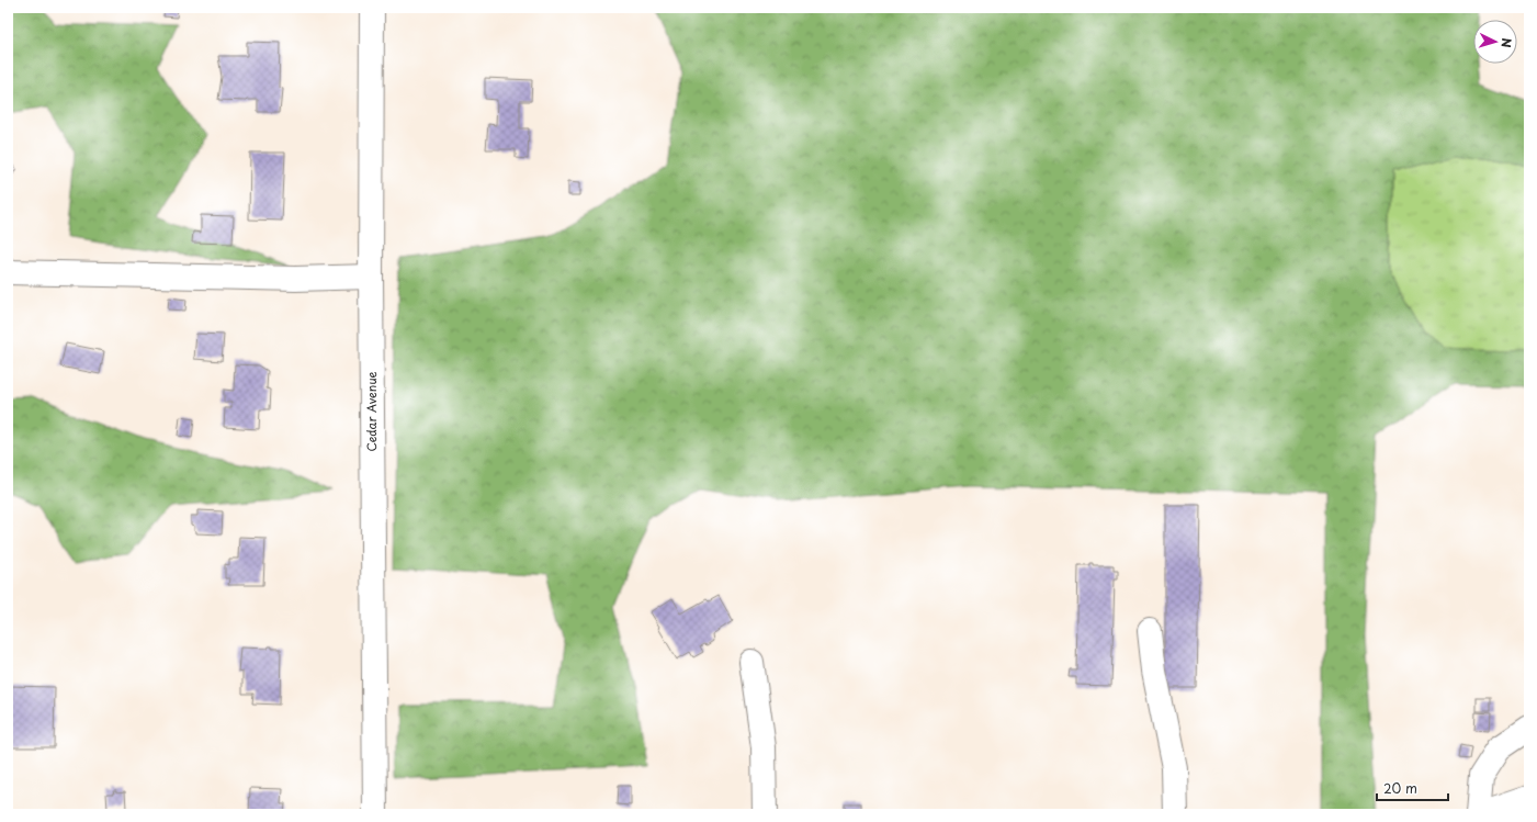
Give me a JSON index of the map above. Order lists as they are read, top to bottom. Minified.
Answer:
{"streets":{"street":["Cedar Avenue"]},"scale_bar":"20 m","north":"right"}
